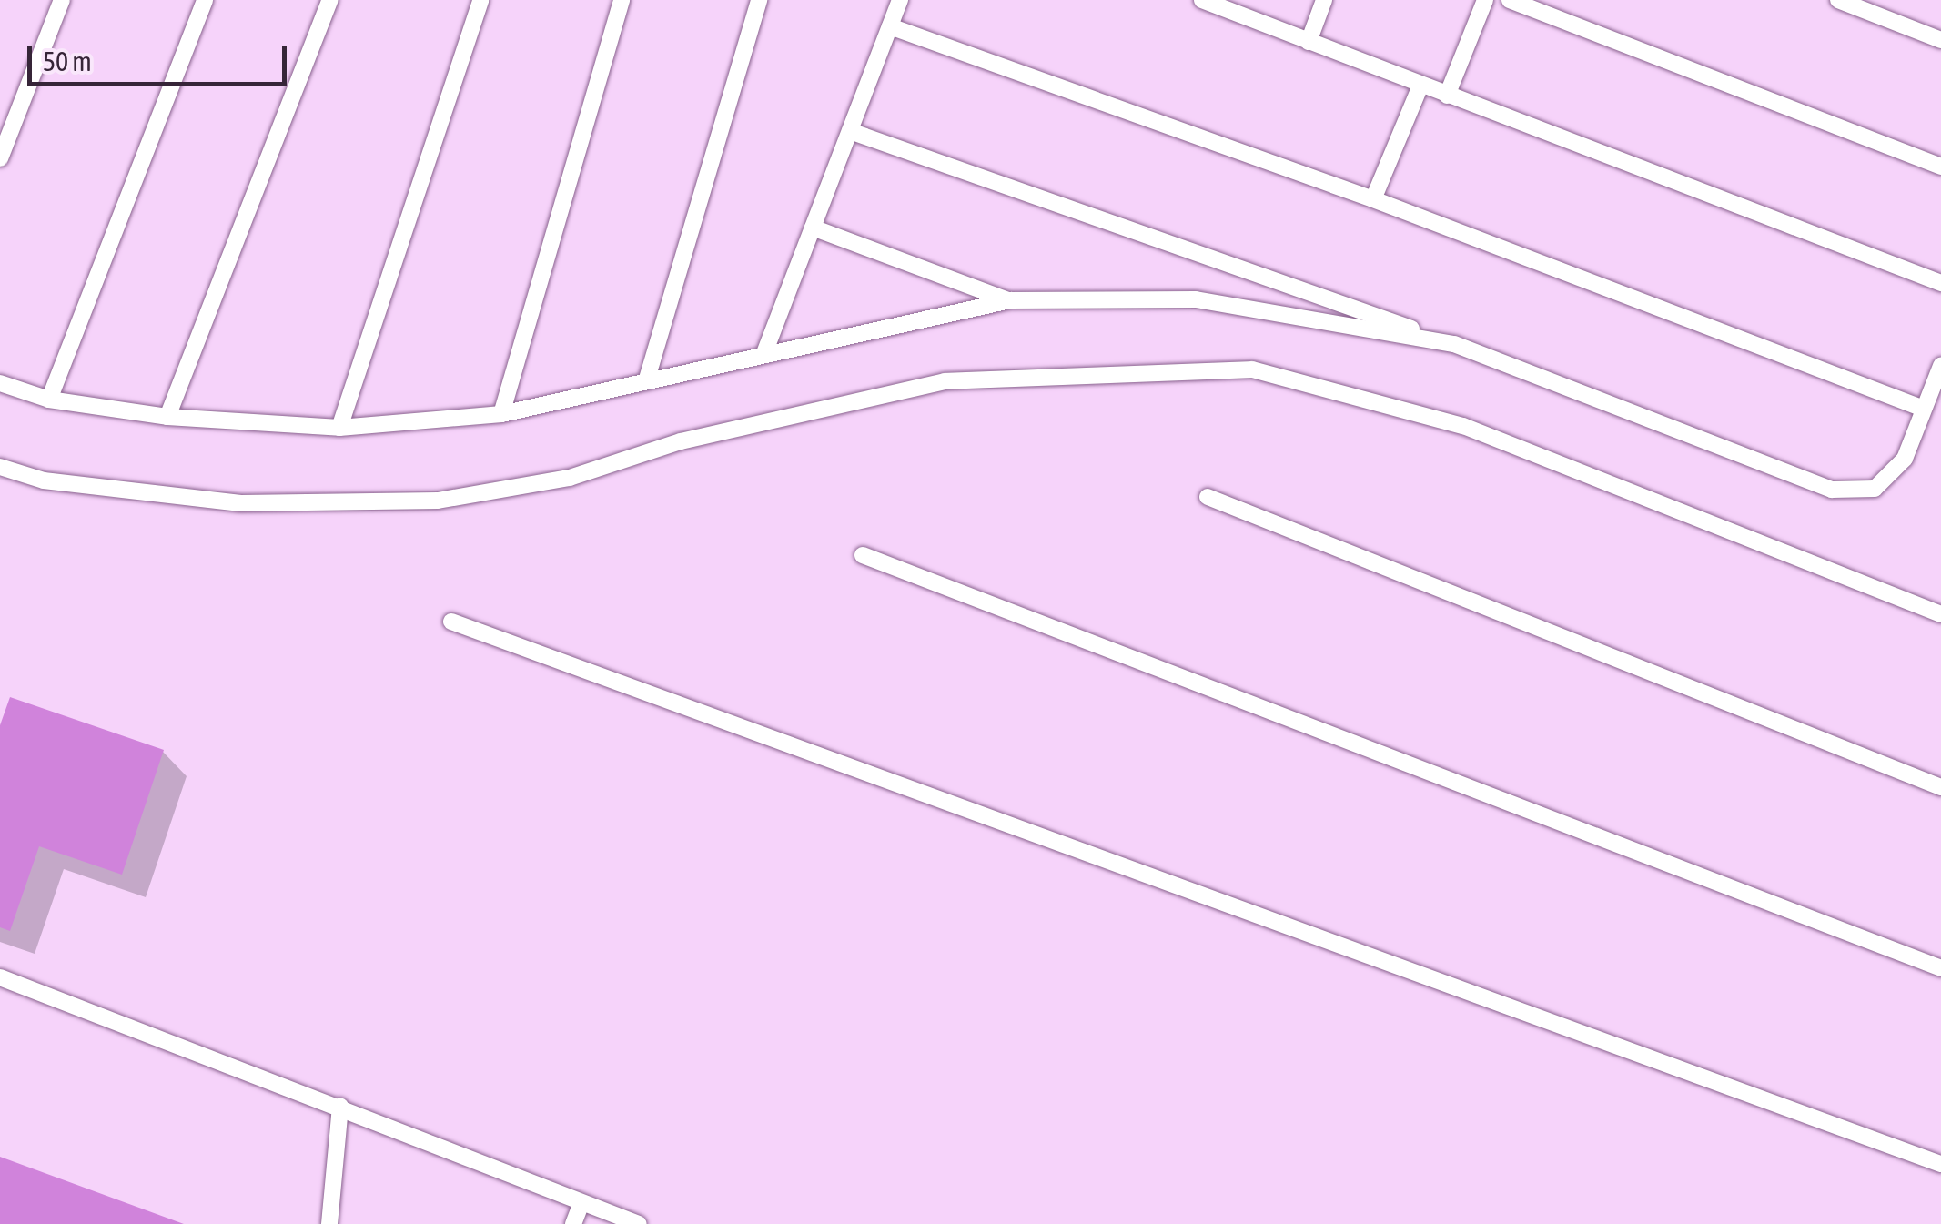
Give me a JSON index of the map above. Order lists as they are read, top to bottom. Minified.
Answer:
{"scale_bar":"50 m"}
